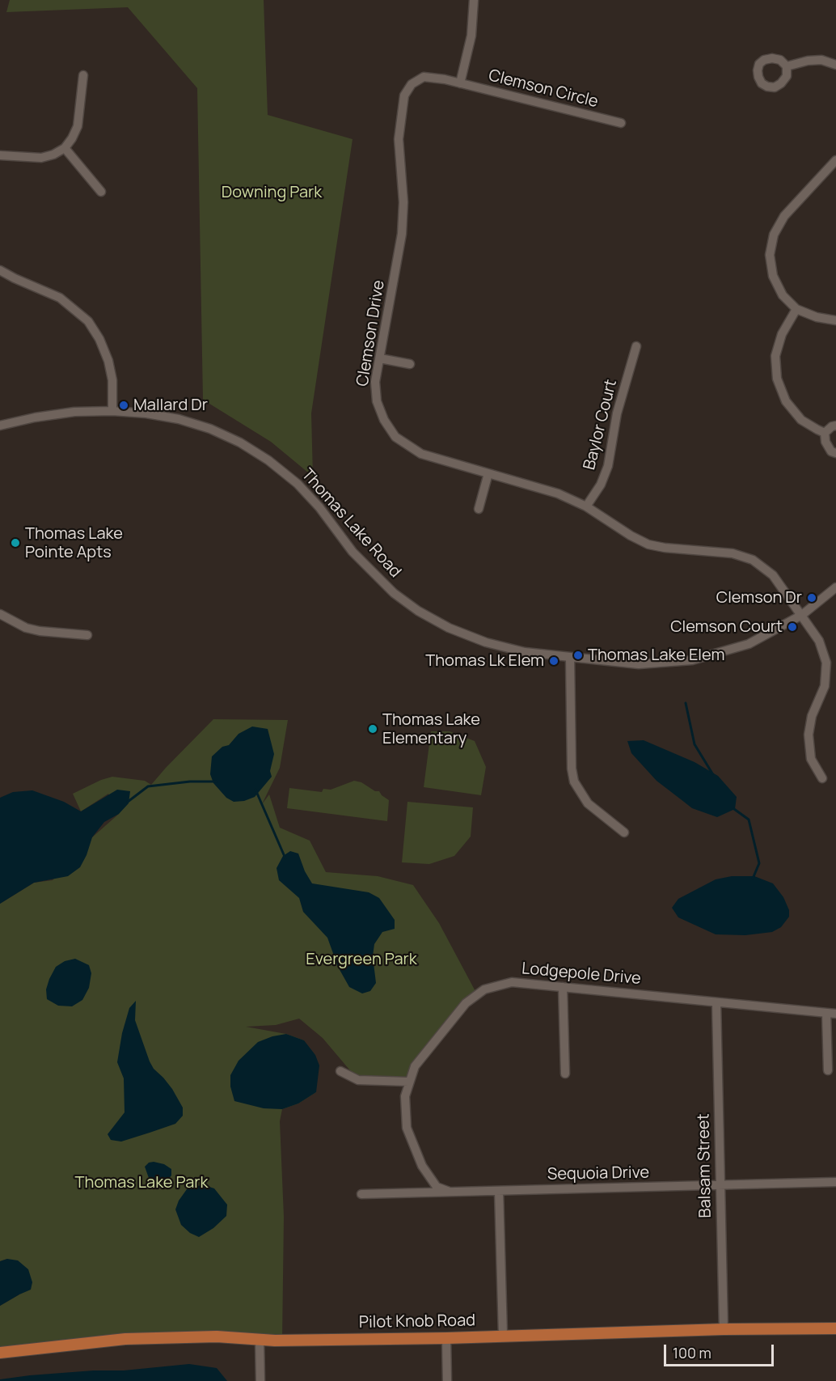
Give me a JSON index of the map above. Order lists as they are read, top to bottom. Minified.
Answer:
{"streets":{"main road":["Pilot Knob Road"],"street":["Clemson Circle","Clemson Drive","Baylor Court","Thomas Lake Road","Lodgepole Drive","Balsam Street","Sequoia Drive"]},"crossings":[["Clemson Circle","Clemson Drive"],["Clemson Drive","Baylor Court"],["Clemson Drive","Thomas Lake Road"],["Lodgepole Drive","Balsam Street"],["Lodgepole Drive","Sequoia Drive"],["Balsam Street","Sequoia Drive"],["Balsam Street","Pilot Knob Road"]],"parks":["Downing Park","Evergreen Park","Thomas Lake Park"],"places":["Mallard Dr","Thomas Lake Pointe Apts","Clemson Dr","Clemson Court","Thomas Lake Elem","Thomas Lk Elem","Thomas Lake Elementary"],"scale_bar":"100 m"}
